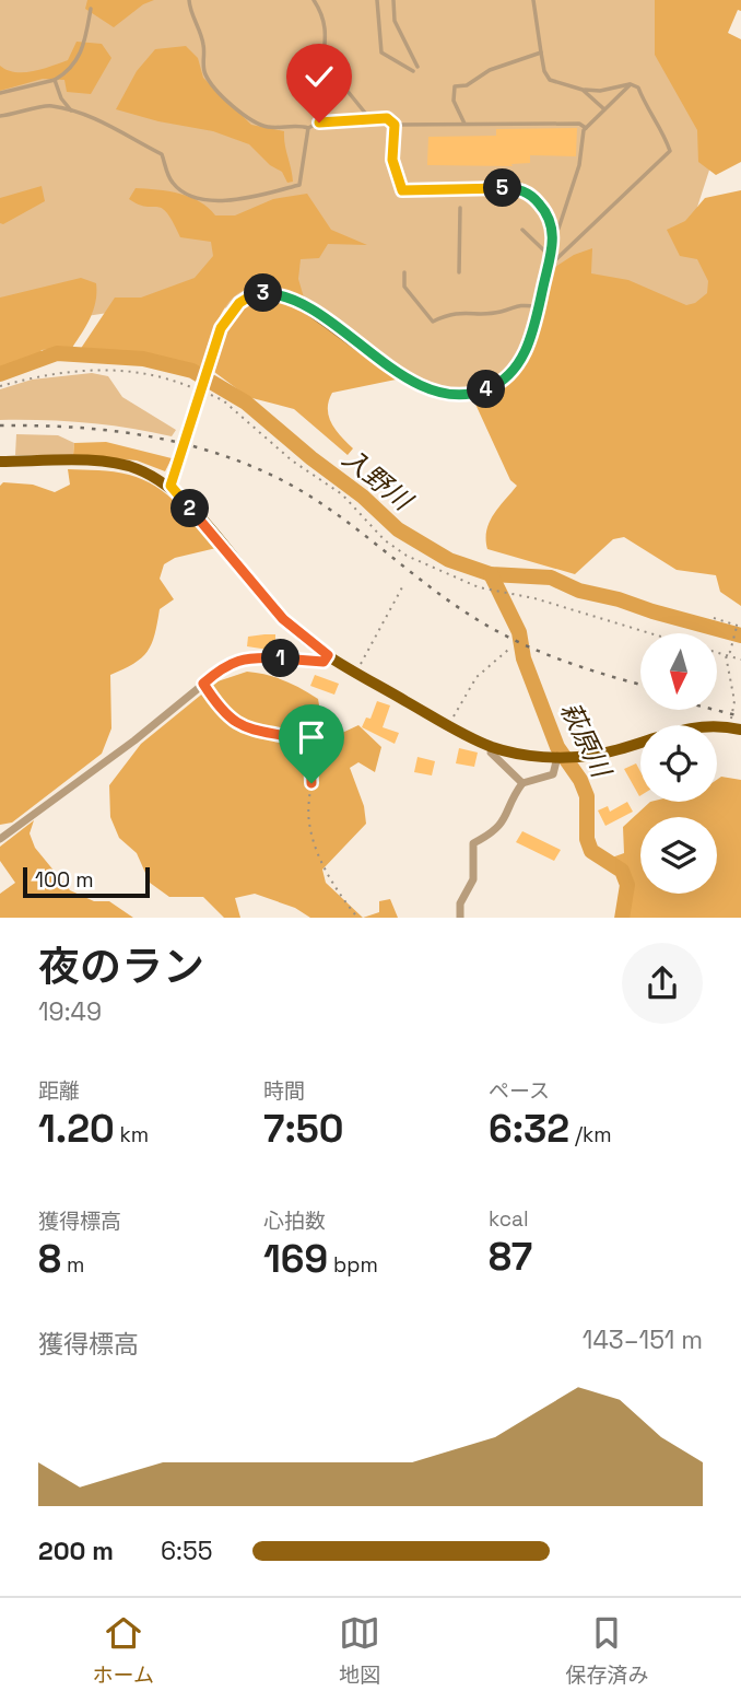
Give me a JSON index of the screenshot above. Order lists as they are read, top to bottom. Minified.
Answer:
{"water":["入野川","萩原川"],"scale_bar":"100 m","north":"bottom","page":{"pins":["5","3","4","2","1"],"scale":"100 m","heading":["夜のラン","19:49"],"stats":[["距離","1.20 km"],["時間","7:50"],["ペース","6:32 /km"],["獲得標高","8 m"],["心拍数","169 bpm"],["kcal","87"]],"chart":["獲得標高","143–151 m"],"list":[{"name":"200 m","note":"6:55"}],"tabs":["ホーム","地図","保存済み"]}}
